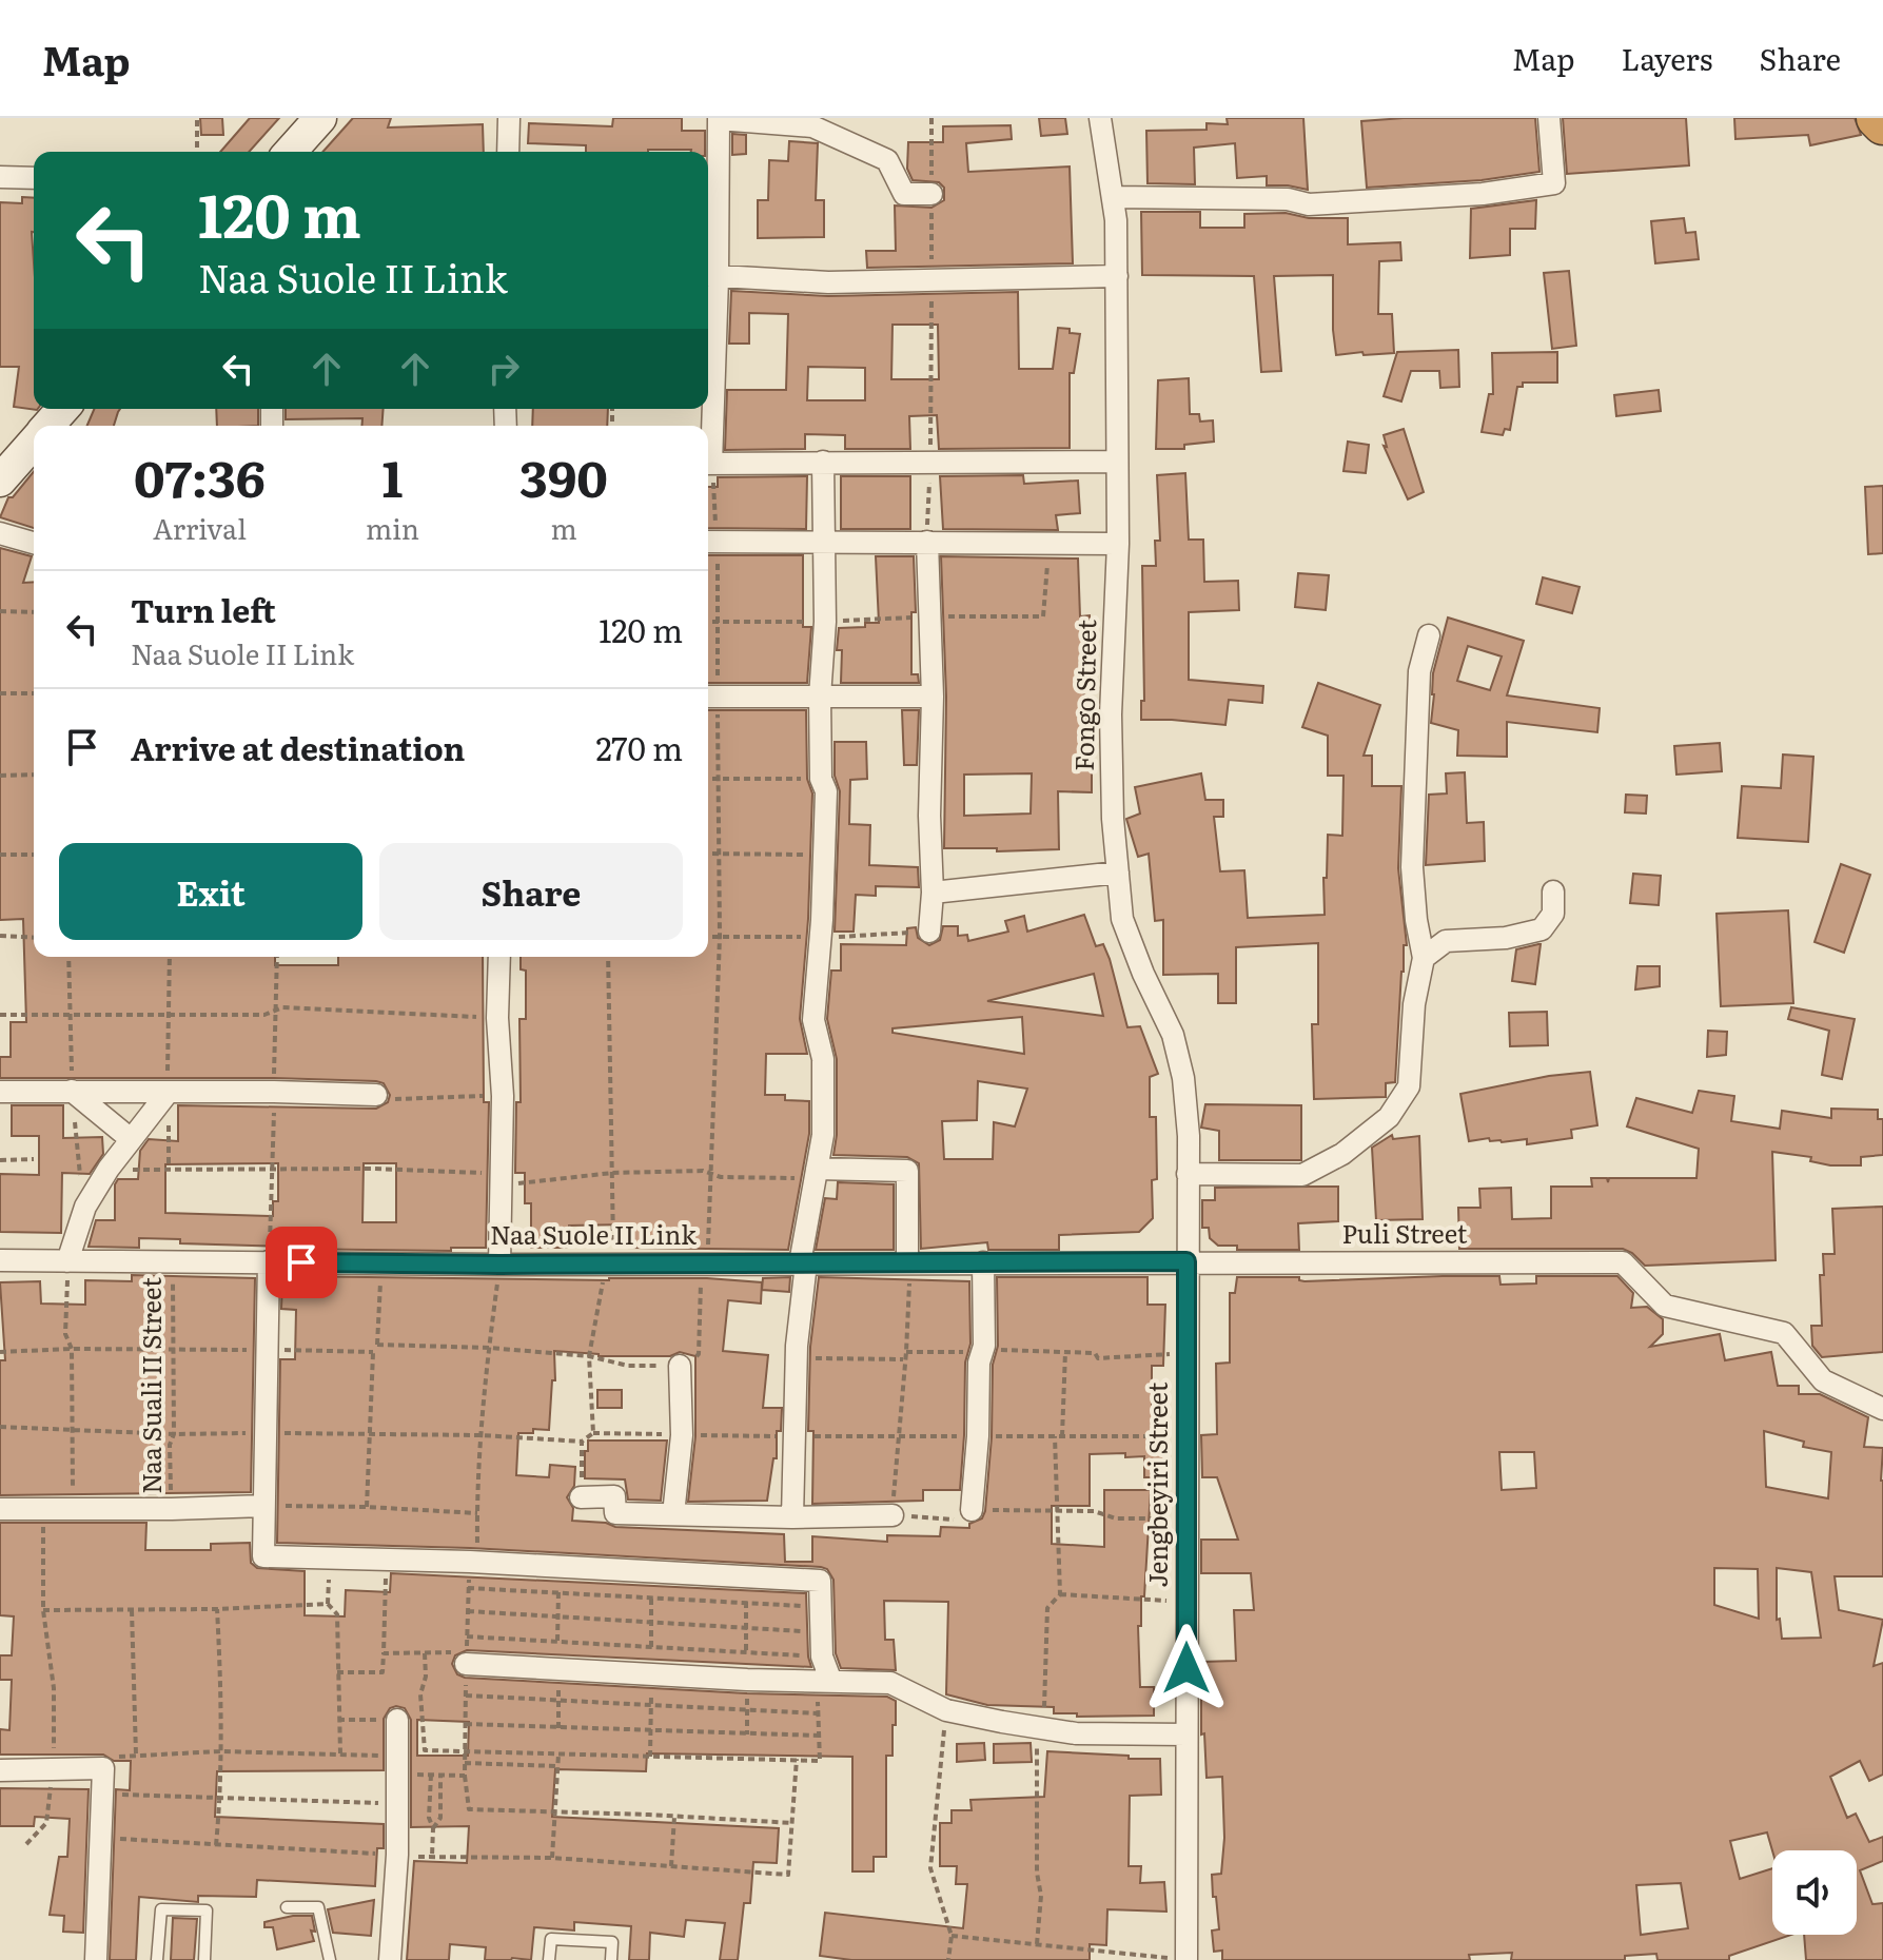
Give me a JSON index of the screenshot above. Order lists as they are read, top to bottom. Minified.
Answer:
{"streets":{"street":["Fongo Street","Puli Street","Naa Suole II Link","Jengbeyiri Street"],"path":["Naa Suali II Street"]},"crossings":[["Fongo Street","Puli Street"],["Fongo Street","Naa Suole II Link"],["Fongo Street","Jengbeyiri Street"],["Puli Street","Naa Suole II Link"],["Puli Street","Jengbeyiri Street"],["Naa Suole II Link","Naa Suali II Street"],["Naa Suole II Link","Jengbeyiri Street"]],"page":{"header":"Map","nav":["Map","Layers","Share"],"turn":["120 m","Naa Suole II Link"],"eta":["07:36","Arrival","1","min","390","m"],"list":[{"name":"Turn left","note":"Naa Suole II Link","value":"120 m"},{"name":"Arrive at destination","value":"270 m"}],"buttons":["Exit","Share"]}}
